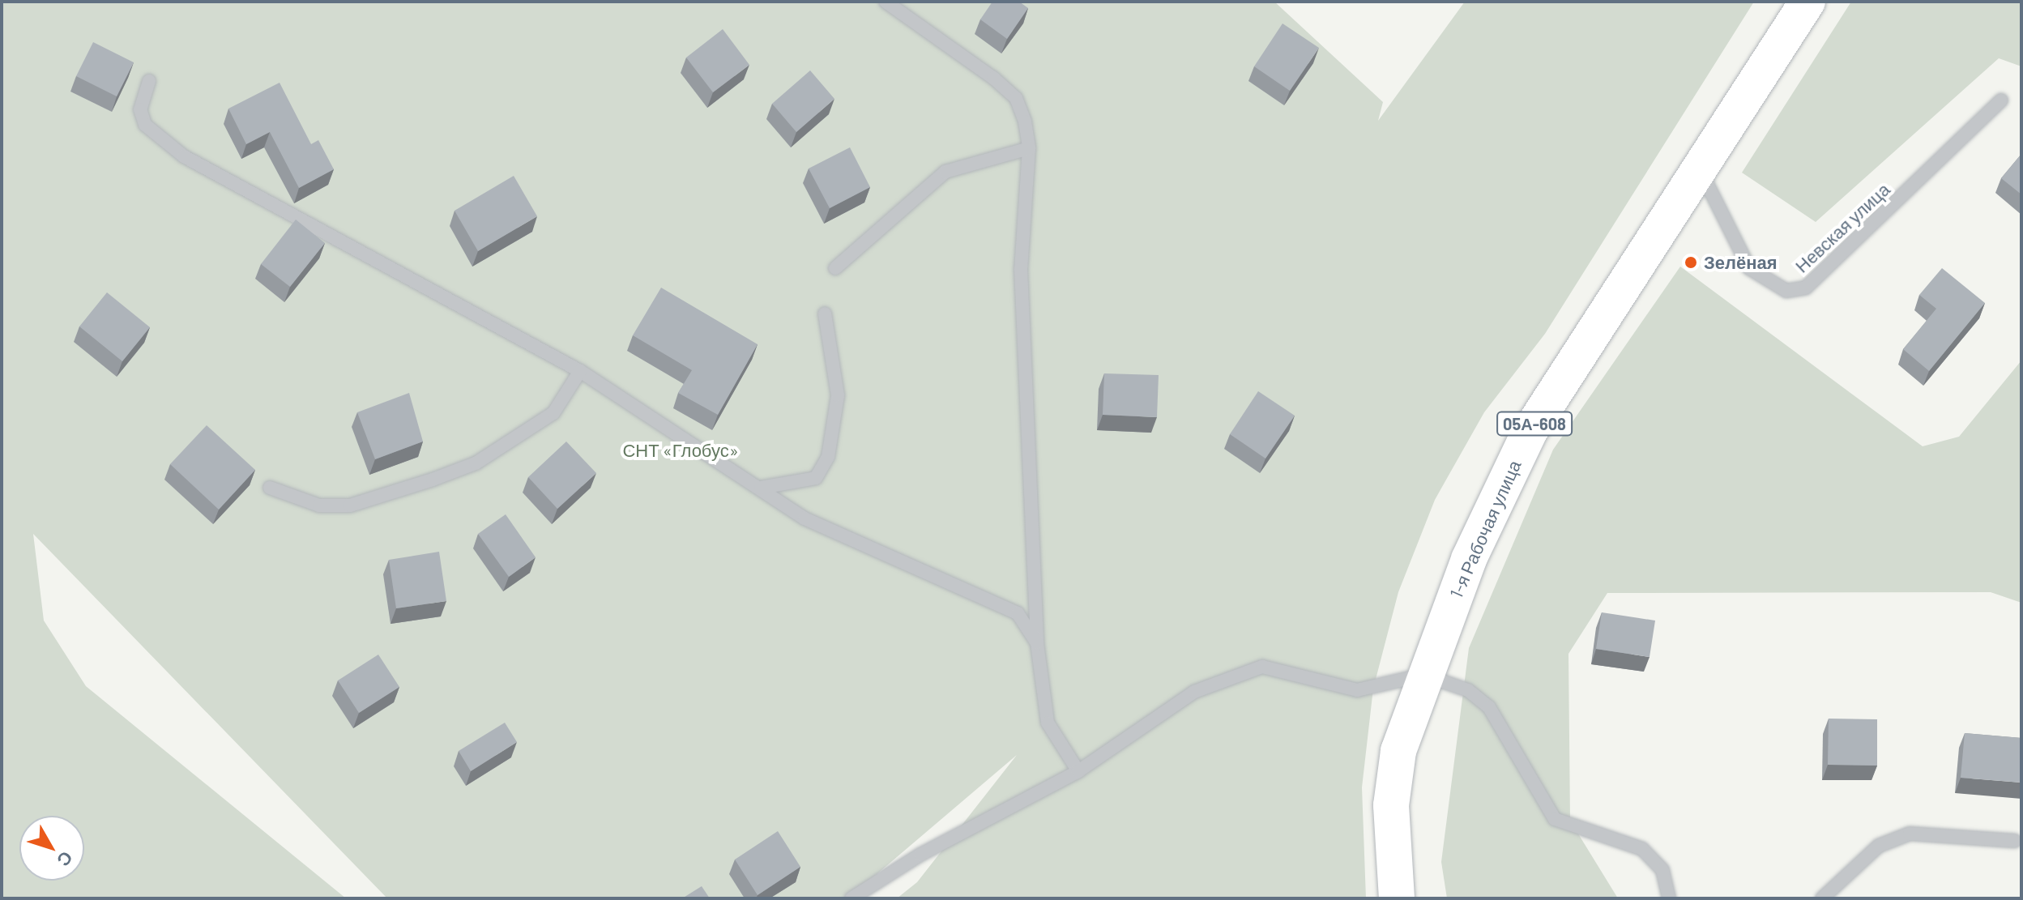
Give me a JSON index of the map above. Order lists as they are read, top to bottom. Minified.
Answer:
{"streets":{"main road":["05А-608","1-я Рабочая улица"],"lane":["Невская улица"]},"crossings":[["Невская улица","1-я Рабочая улица"]],"parks":["СНТ «Глобус»"],"places":["Зелёная"],"north":"bottom right"}
